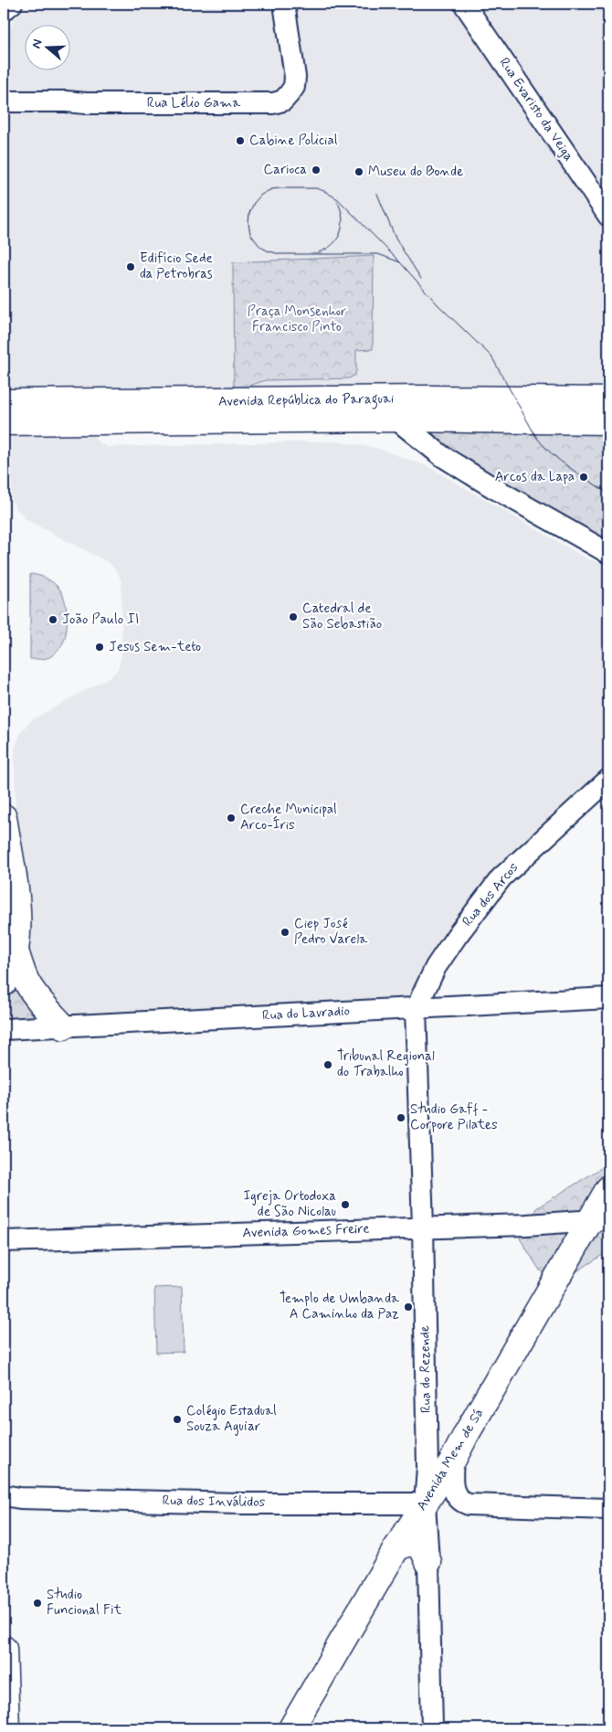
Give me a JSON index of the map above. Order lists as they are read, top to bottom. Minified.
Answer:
{"streets":{"main road":["Avenida República do Paraguai","Avenida Mem de Sá"],"street":["Rua Lélio Gama","Rua Evaristo da Veiga","Rua dos Arcos","Rua do Lavradio","Avenida Gomes Freire","Rua do Rezende","Rua dos Inválidos"]},"crossings":[["Rua dos Arcos","Rua do Lavradio"],["Rua dos Arcos","Rua do Rezende"],["Rua do Lavradio","Rua do Rezende"],["Avenida Gomes Freire","Rua do Rezende"],["Avenida Gomes Freire","Avenida Mem de Sá"],["Rua do Rezende","Avenida Mem de Sá"],["Rua do Rezende","Rua dos Inválidos"],["Avenida Mem de Sá","Rua dos Inválidos"]],"parks":["Praça Monsenhor Francisco Pinto"],"places":["Cabine Policial","Carioca","Museu do Bonde","Edifício Sede da Petrobras","Arcos da Lapa","Catedral de São Sebastião","João Paulo II","Jesus Sem-teto","Creche Municipal Arco-Íris","Ciep José Pedro Varela","Tribunal Regional do Trabalho","Studio Gaff - Corpore Pilates","Igreja Ortodoxa de São Nicolau","Templo de Umbanda A Caminho da Paz","Colégio Estadual Souza Aguiar","Studio Funcional Fit"],"north":"left"}
